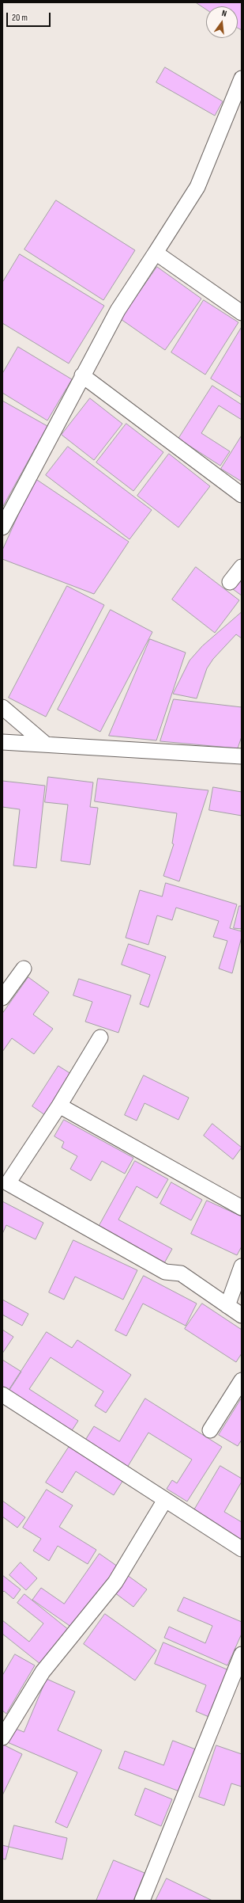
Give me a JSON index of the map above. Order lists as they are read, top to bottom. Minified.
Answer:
{"scale_bar":"20 m","north":"top"}
